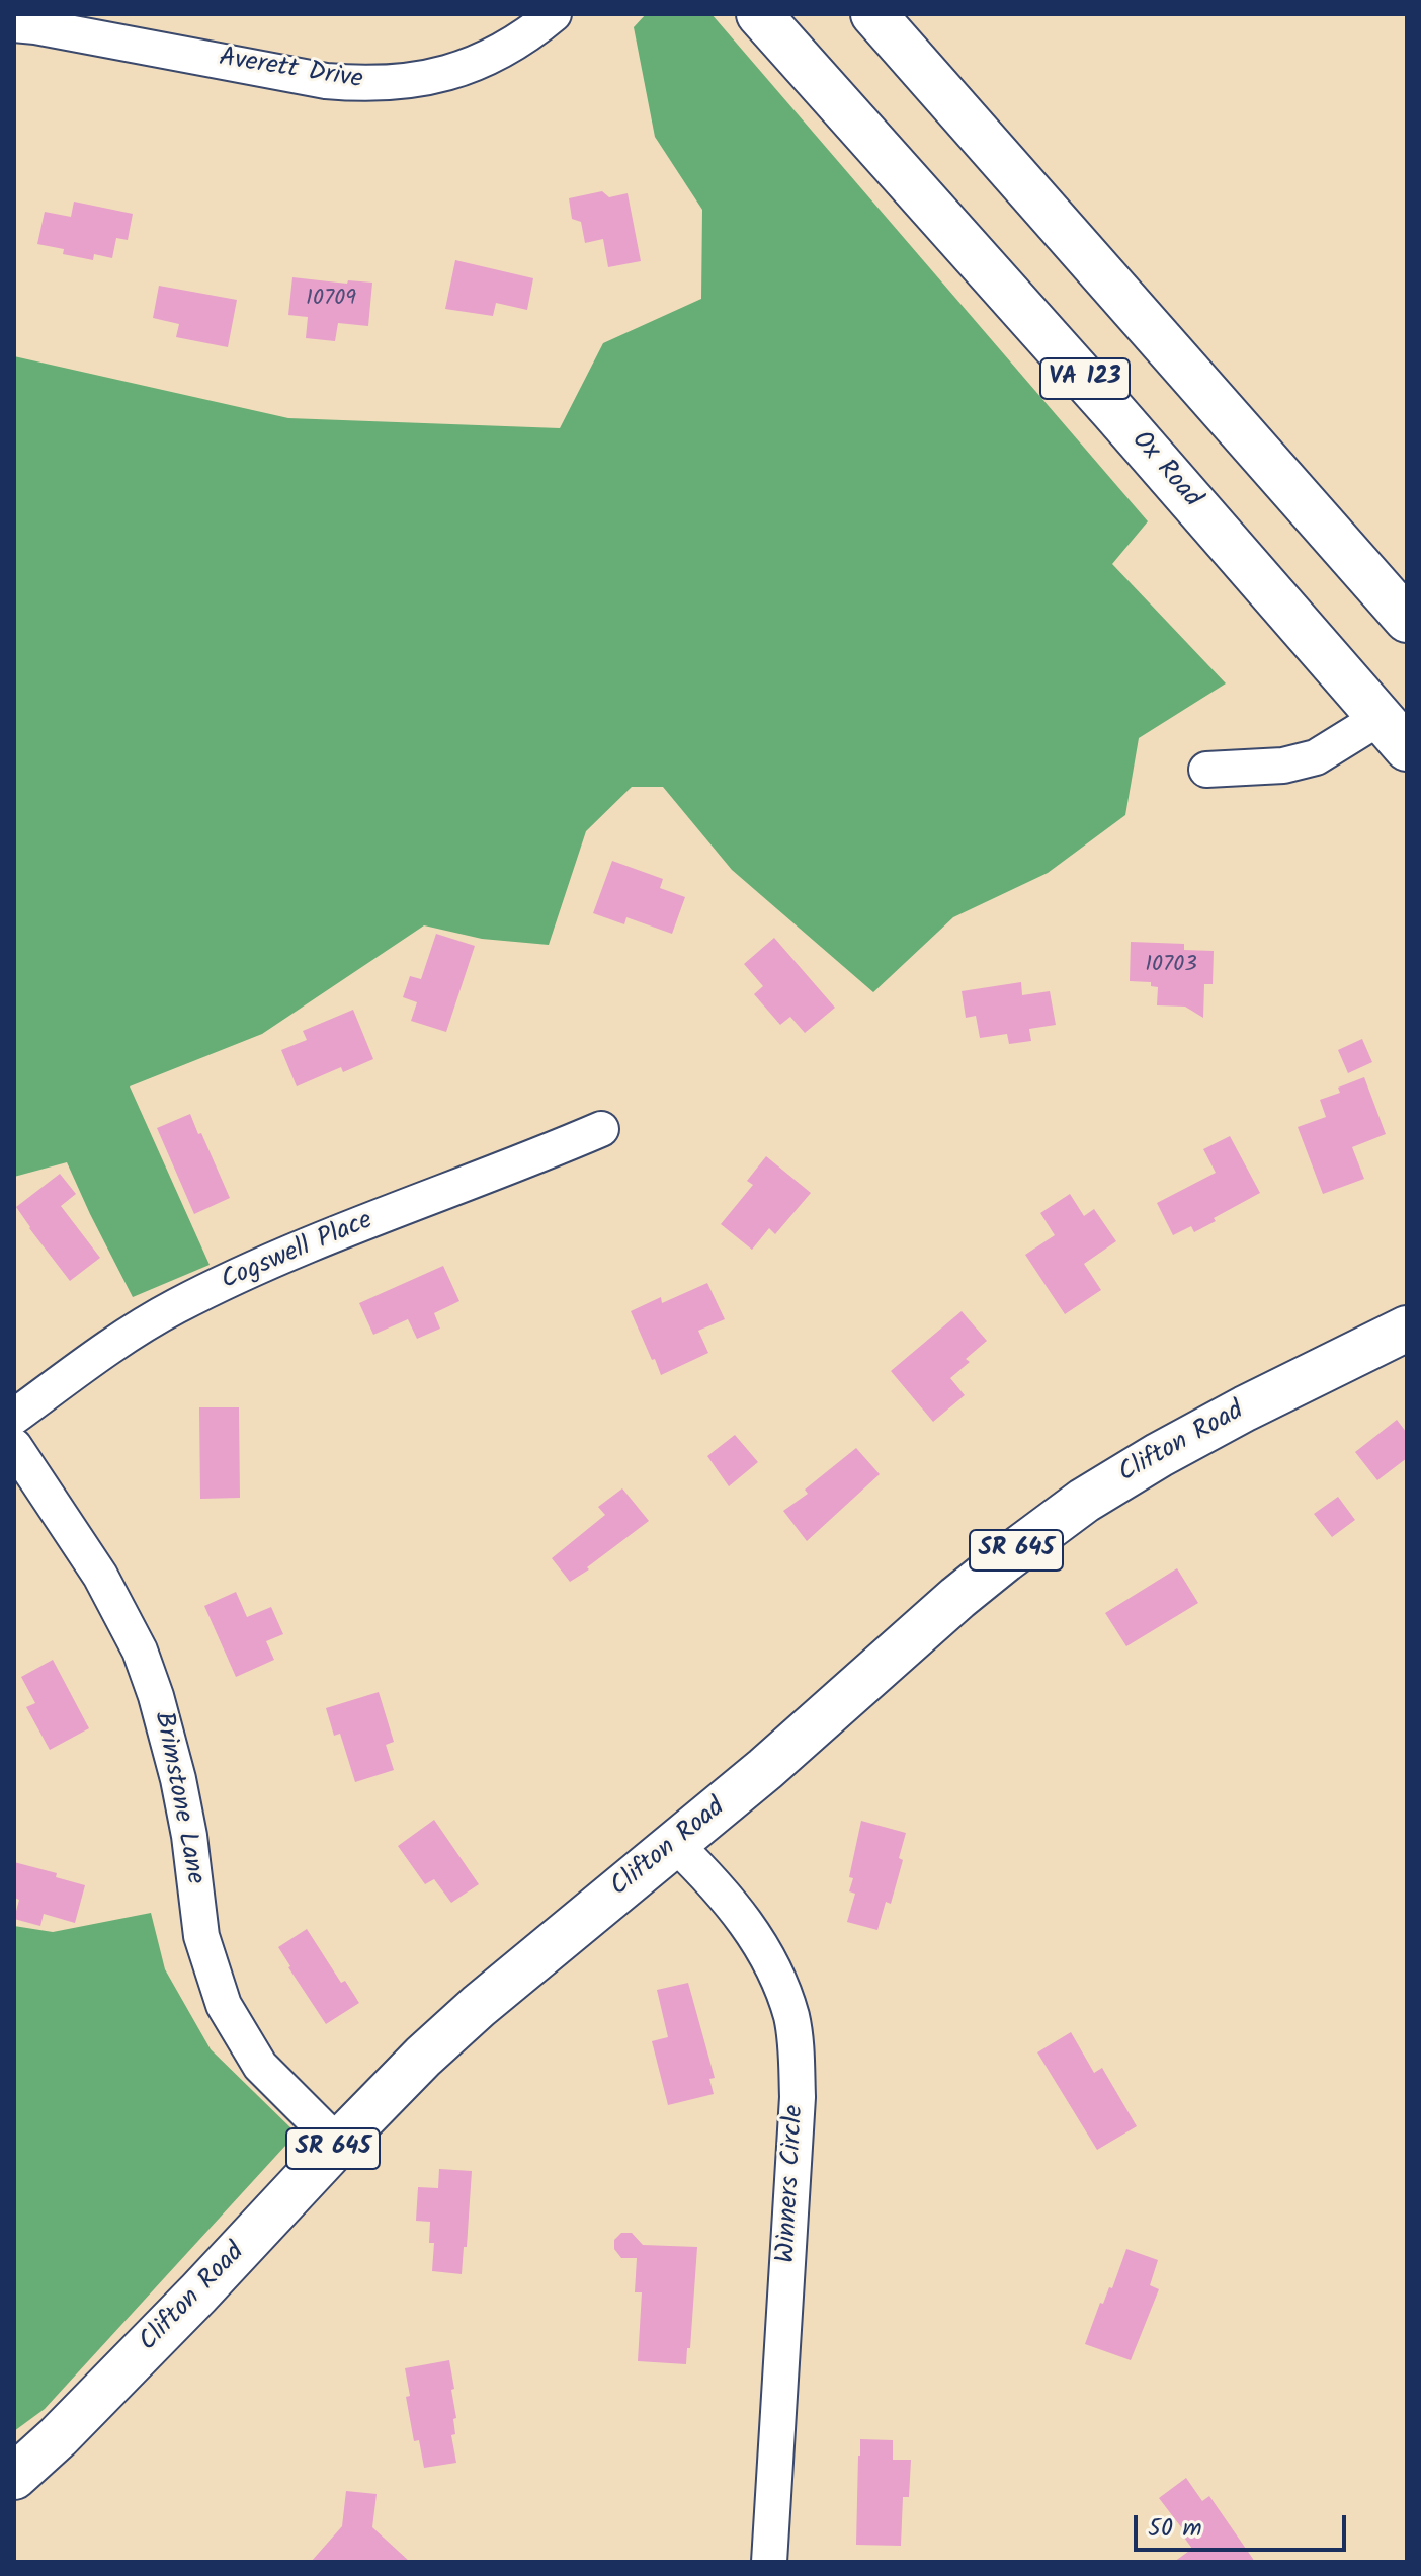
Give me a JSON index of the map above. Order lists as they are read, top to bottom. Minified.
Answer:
{"streets":{"main road":["VA 123","Ox Road","Clifton Road","SR 645"],"street":["Averett Drive","Cogswell Place","Brimstone Lane","Winners Circle"]},"crossings":[["Clifton Road","Brimstone Lane"],["Clifton Road","Winners Circle"]],"house_numbers":["10709","10703"],"scale_bar":"50 m"}
